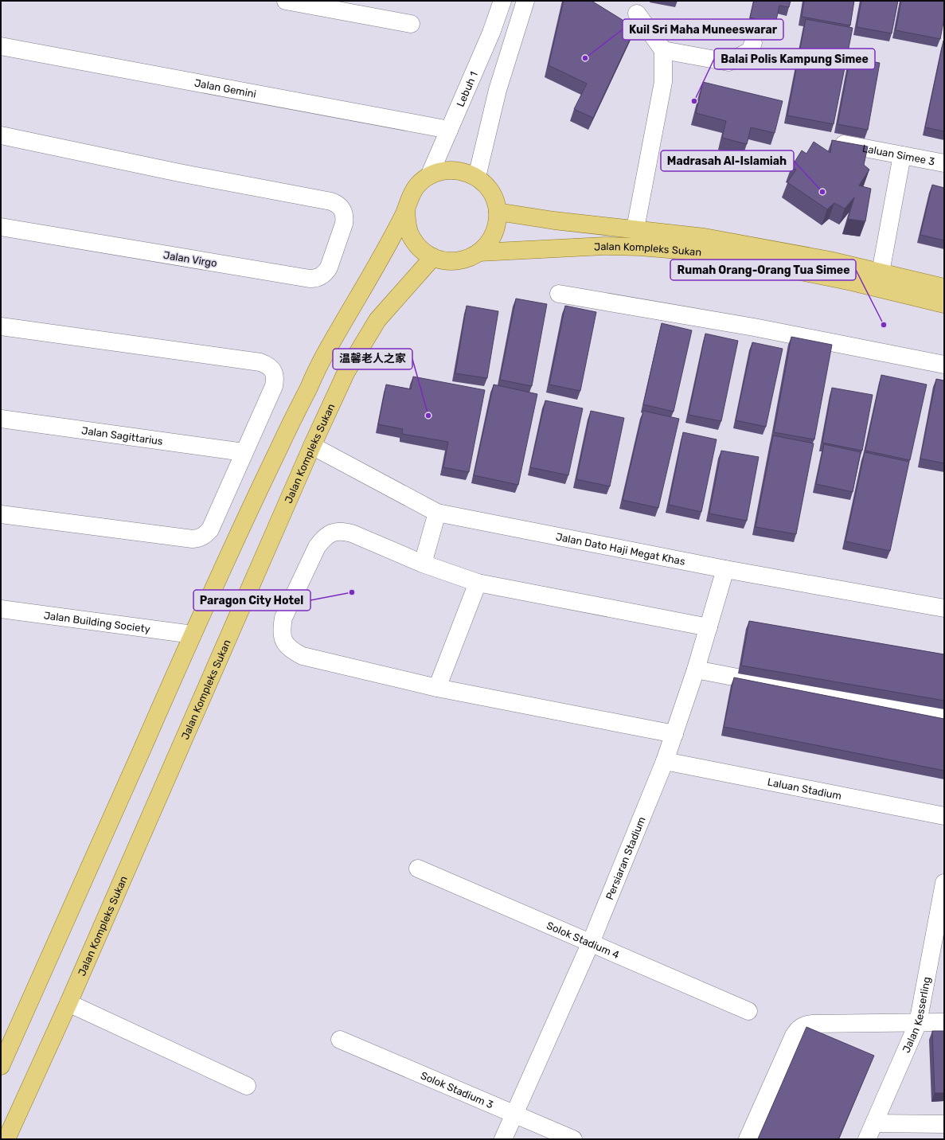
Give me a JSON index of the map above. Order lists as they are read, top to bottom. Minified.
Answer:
{"streets":{"main road":["Jalan Kompleks Sukan"],"street":["Jalan Gemini","Lebuh 1","Laluan Simee 3","Jalan Virgo","Jalan Sagittarius","Jalan Dato Haji Megat Khas","Jalan Building Society","Laluan Stadium","Persiaran Stadium","Solok Stadium 4","Jalan Kesserling","Solok Stadium 3"]},"crossings":[["Jalan Gemini","Lebuh 1"],["Lebuh 1","Jalan Kompleks Sukan"],["Jalan Kompleks Sukan","Jalan Dato Haji Megat Khas"],["Jalan Kompleks Sukan","Jalan Building Society"],["Jalan Dato Haji Megat Khas","Persiaran Stadium"],["Laluan Stadium","Persiaran Stadium"],["Persiaran Stadium","Solok Stadium 4"],["Persiaran Stadium","Solok Stadium 3"]],"places":["Kuil Sri Maha Muneeswarar","Balai Polis Kampung Simee","Madrasah Al-Islamiah","Rumah Orang-Orang Tua Simee","温馨老人之家","Paragon City Hotel"]}
